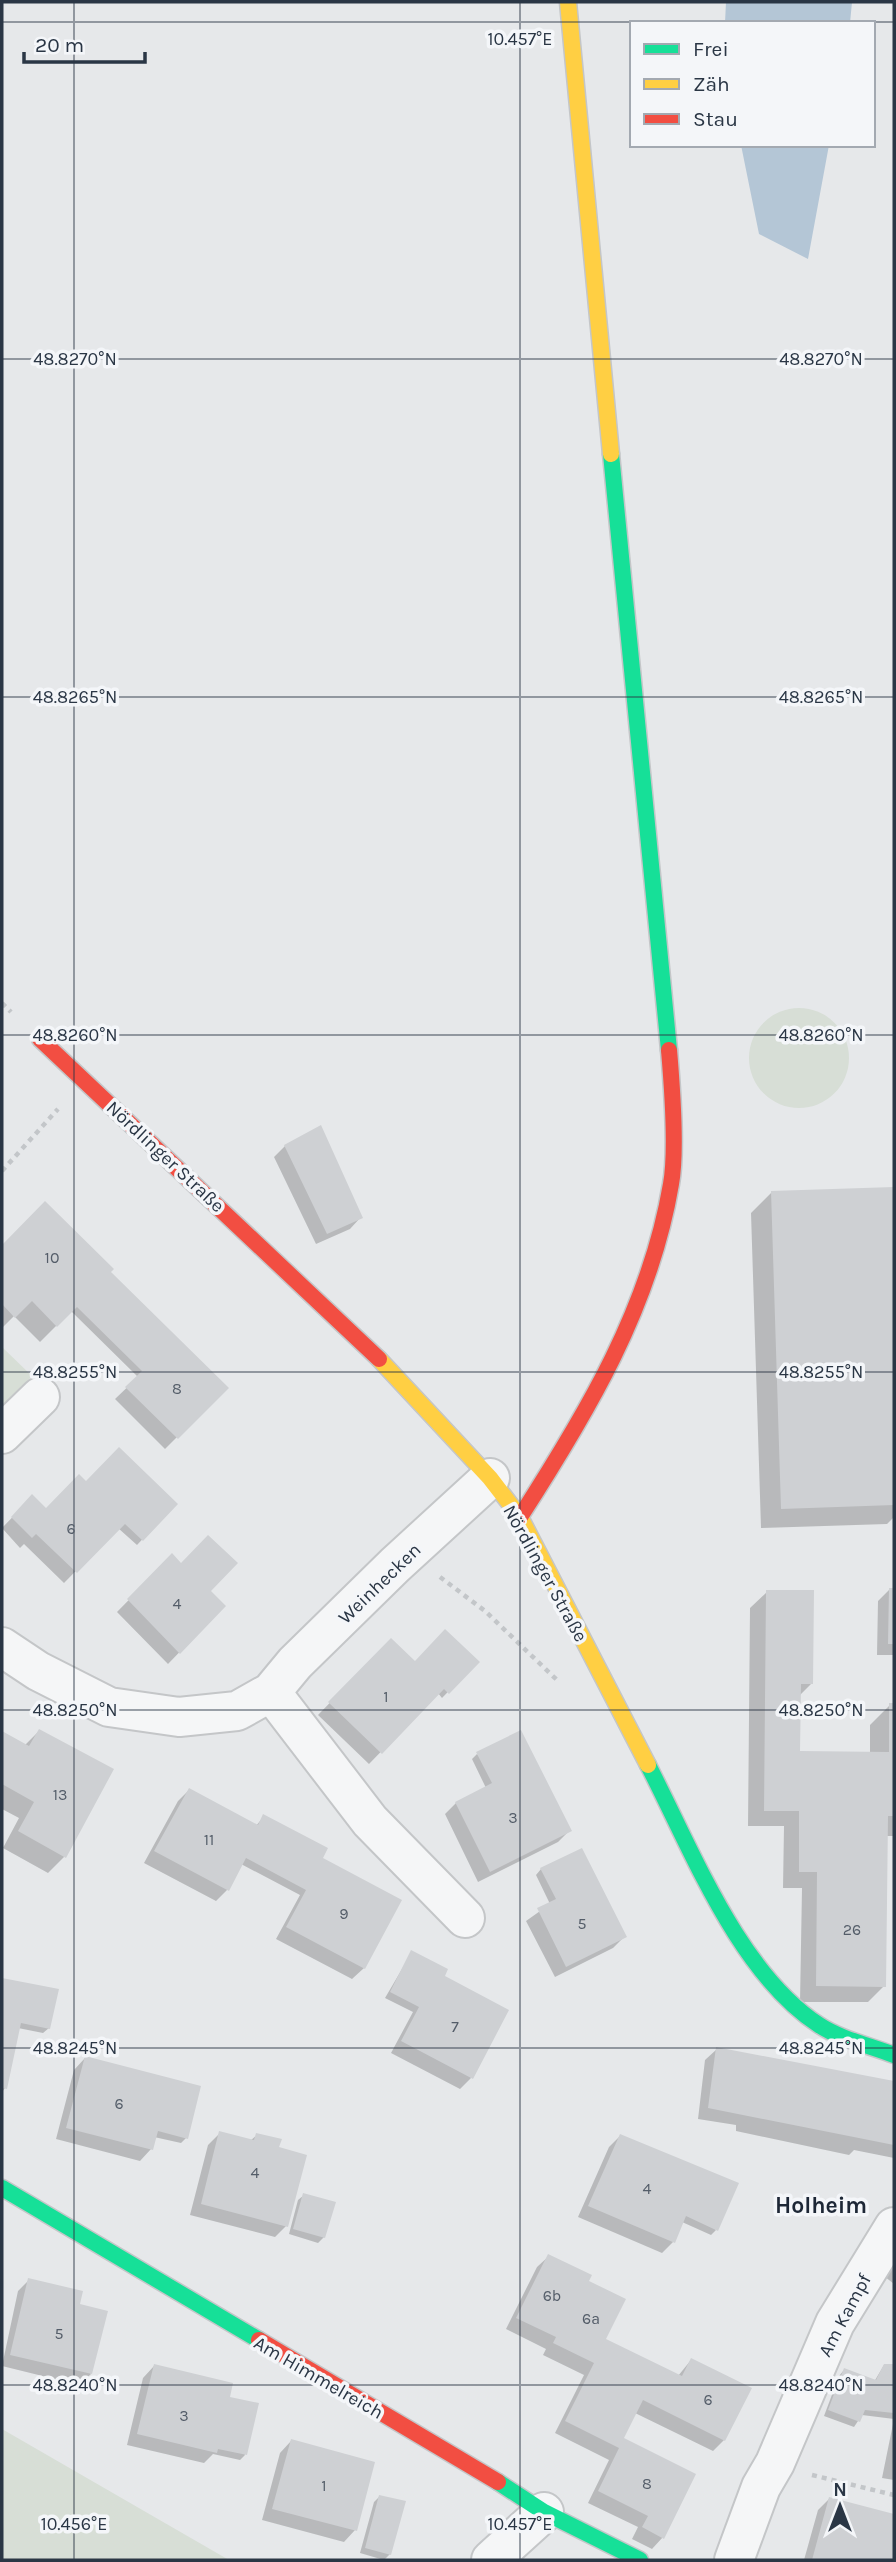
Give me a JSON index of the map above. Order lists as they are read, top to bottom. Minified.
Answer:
{"streets":{"street":["Nördlinger Straße","Weinhecken","Am Kampf","Am Himmelreich"]},"crossings":[["Nördlinger Straße","Weinhecken"]],"districts":["Holheim"],"house_numbers":["10","8","6","4","1","13","3","11","9","5","26","7","6","4","4","6b","6a","5","6","3","8","1"],"legend":["Frei","Zäh","Stau"],"scale_bar":"20 m","north":"top","coordinates":["10.457°E","48.8270°N","48.8265°N","48.8260°N","48.8255°N","48.8250°N","48.8245°N","48.8240°N","10.456°E"]}
